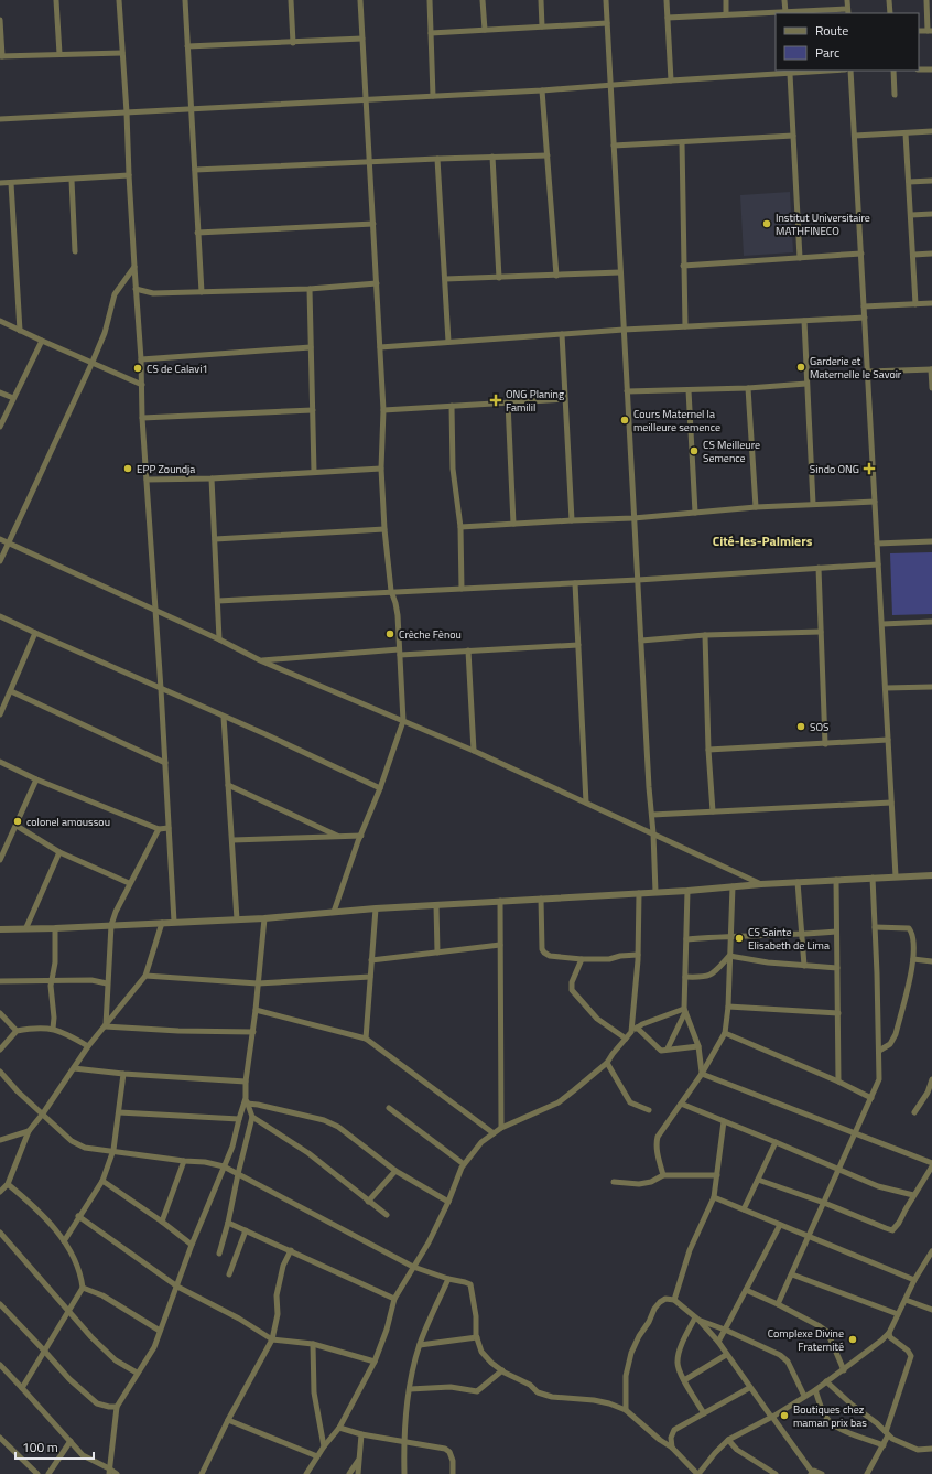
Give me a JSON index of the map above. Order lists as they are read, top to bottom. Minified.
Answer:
{"districts":["Cité-les-Palmiers"],"places":{"other":["Institut Universitaire MATHFINECO","Garderie et Maternelle le Savoir","CS de Calavi1","Cours Maternel la meilleure semence","CS Meilleure Semence","EPP Zoundja","Crèche Fènou","SOS","colonel amoussou","CS Sainte Elisabeth de Lima","Complexe Divine Fraternité","Boutiques chez maman prix bas"],"health":["ONG Planing Familil","Sindo ONG"]},"legend":["Route","Parc"],"scale_bar":"100 m"}
